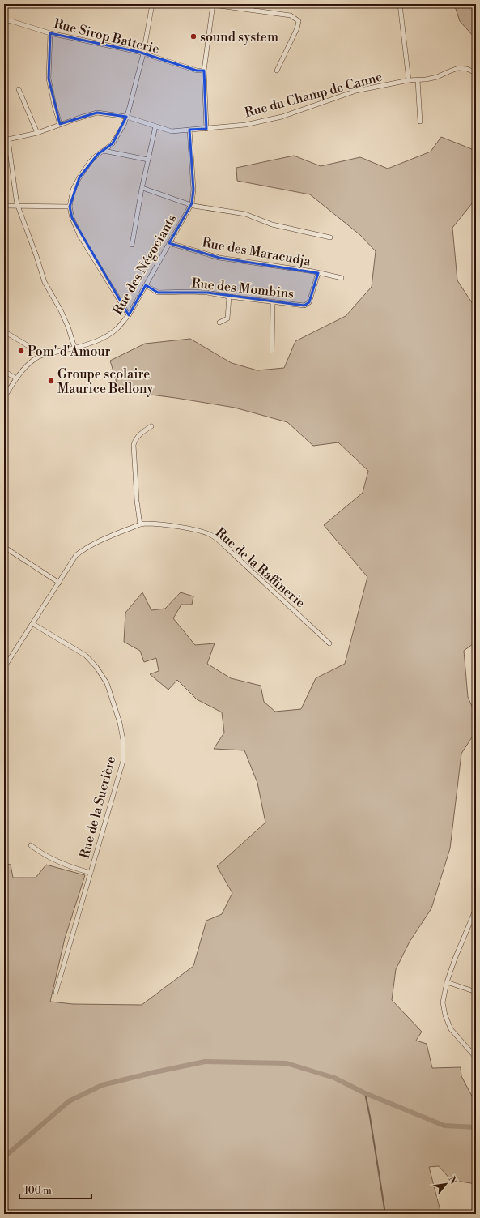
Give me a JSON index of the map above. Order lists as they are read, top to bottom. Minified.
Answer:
{"streets":{"street":["Rue Sirop Batterie","Rue du Champ de Canne","Rue des Maracudja","Rue des Négociants","Rue des Mombins","Rue de la Raffinerie","Rue de la Sucrière"]},"crossings":[["Rue du Champ de Canne","Rue des Négociants"],["Rue des Maracudja","Rue des Négociants"],["Rue des Maracudja","Rue des Mombins"],["Rue des Négociants","Rue des Mombins"],["Rue de la Raffinerie","Rue de la Sucrière"]],"places":["sound system","Pom' d'Amour","Groupe scolaire Maurice Bellony"],"scale_bar":"100 m","north":"top right"}
